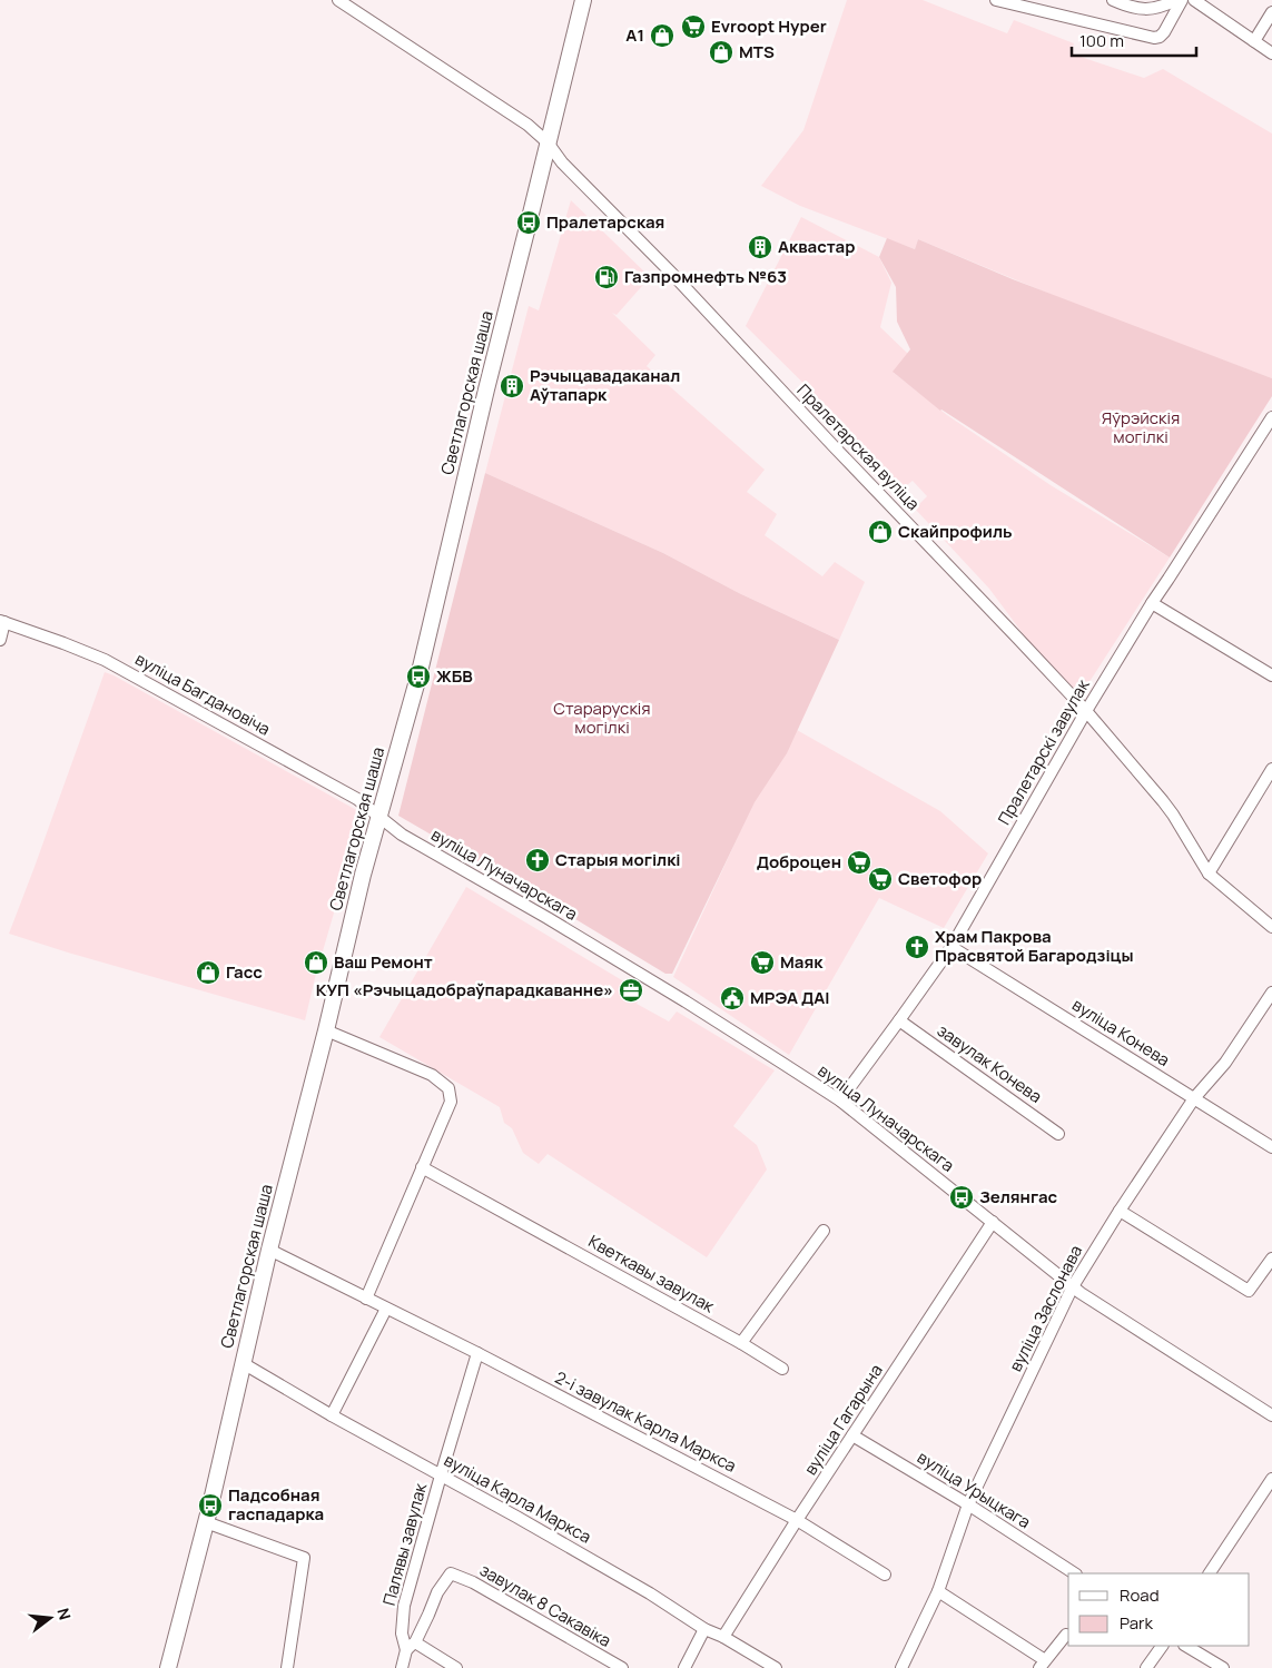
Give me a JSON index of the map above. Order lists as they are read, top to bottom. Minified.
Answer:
{"streets":{"main road":["Светлагорская шаша"],"street":["Пралетарская вуліца","вуліца Багдановіча","Пралетарскі завулак","вуліца Луначарскага","вуліца Конева","завулак Конева","Кветкавы завулак","вуліца Заслонава","вуліца Гагарына","2-і завулак Карла Маркса","вуліца Урыцкага","вуліца Карла Маркса","Палявы завулак","завулак 8 Сакавіка"]},"crossings":[["Светлагорская шаша","Пралетарская вуліца"],["Светлагорская шаша","вуліца Багдановіча"],["Светлагорская шаша","вуліца Луначарскага"],["Светлагорская шаша","2-і завулак Карла Маркса"],["Светлагорская шаша","вуліца Карла Маркса"],["Пралетарская вуліца","Пралетарскі завулак"],["вуліца Багдановіча","вуліца Луначарскага"],["Пралетарскі завулак","вуліца Луначарскага"],["Пралетарскі завулак","вуліца Конева"],["Пралетарскі завулак","завулак Конева"],["вуліца Луначарскага","вуліца Заслонава"],["вуліца Луначарскага","вуліца Гагарына"],["вуліца Конева","вуліца Заслонава"],["вуліца Заслонава","вуліца Урыцкага"],["вуліца Гагарына","2-і завулак Карла Маркса"],["вуліца Гагарына","вуліца Урыцкага"],["вуліца Гагарына","вуліца Карла Маркса"],["2-і завулак Карла Маркса","Палявы завулак"],["вуліца Карла Маркса","Палявы завулак"],["Палявы завулак","завулак 8 Сакавіка"]],"parks":["Яўрэйскія могілкі","Старарускія могілкі"],"places":{"supermarket":["Evroopt Hyper","Доброцен","Светофор","Маяк"],"shop":["A1","MTS","Скайпрофиль","Ваш Ремонт","Гасс"],"bus stop":["Пралетарская","ЖБВ","Зелянгас","Падсобная гаспадарка"],"building":["Аквастар","Рэчыцавадаканал Аўтапарк"],"fuel station":["Газпромнефть №63"],"church":["Старыя могілкі","Храм Пакрова Прасвятой Багародзіцы"],"office":["КУП «Рэчыцадобраўпарадкаванне»"],"public building":["МРЭА ДАІ"]},"legend":["Road","Park"],"scale_bar":"100 m","north":"right"}
